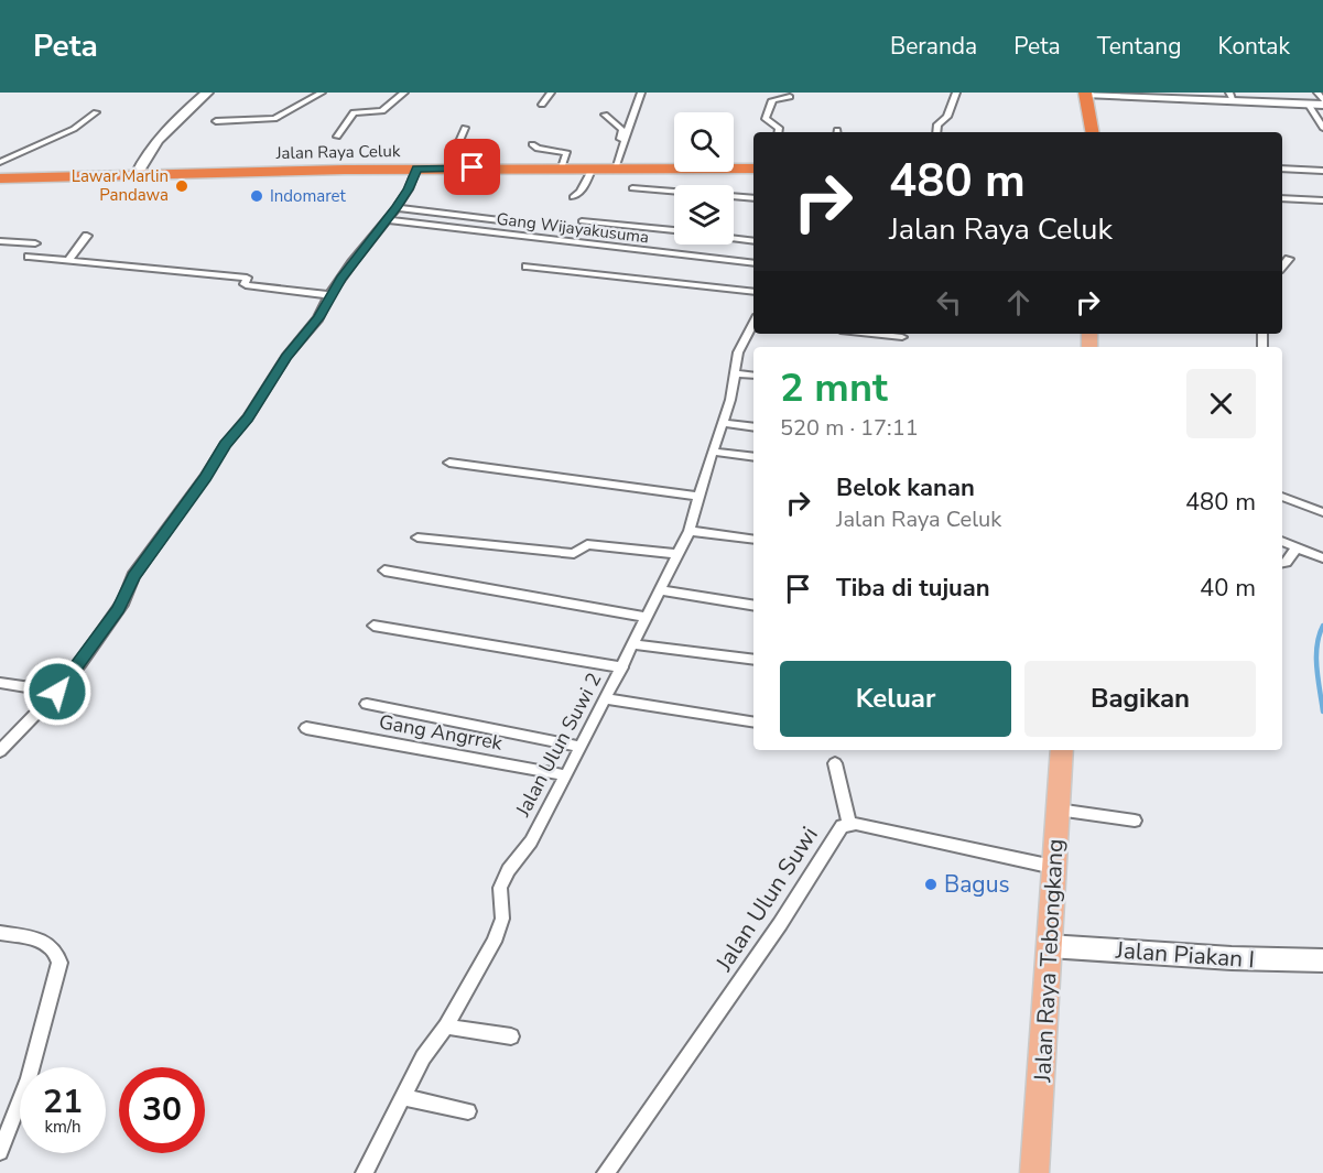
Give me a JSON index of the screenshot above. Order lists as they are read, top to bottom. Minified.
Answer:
{"streets":{"highway":["Jalan Raya Celuk"],"main road":["Jalan Raya Tebongkang"],"street":["Gang Wijayakusuma","Gang Angrrek","Jalan Ulun Suwi 2","Jalan Ulun Suwi","Jalan Piakan I"]},"crossings":[["Gang Angrrek","Jalan Ulun Suwi 2"],["Jalan Ulun Suwi","Jalan Raya Tebongkang"],["Jalan Piakan I","Jalan Raya Tebongkang"]],"places":["Lawar Marlin Pandawa","Indomaret","Bagus"],"page":{"header":"Peta","nav":["Beranda","Peta","Tentang","Kontak"],"turn":["480 m","Jalan Raya Celuk"],"heading":["2 mnt","520 m · 17:11"],"list":[{"name":"Belok kanan","note":"Jalan Raya Celuk","value":"480 m"},{"name":"Tiba di tujuan","value":"40 m"}],"buttons":["Keluar","Bagikan"],"speed":"21 km/h","limit":"30"}}
